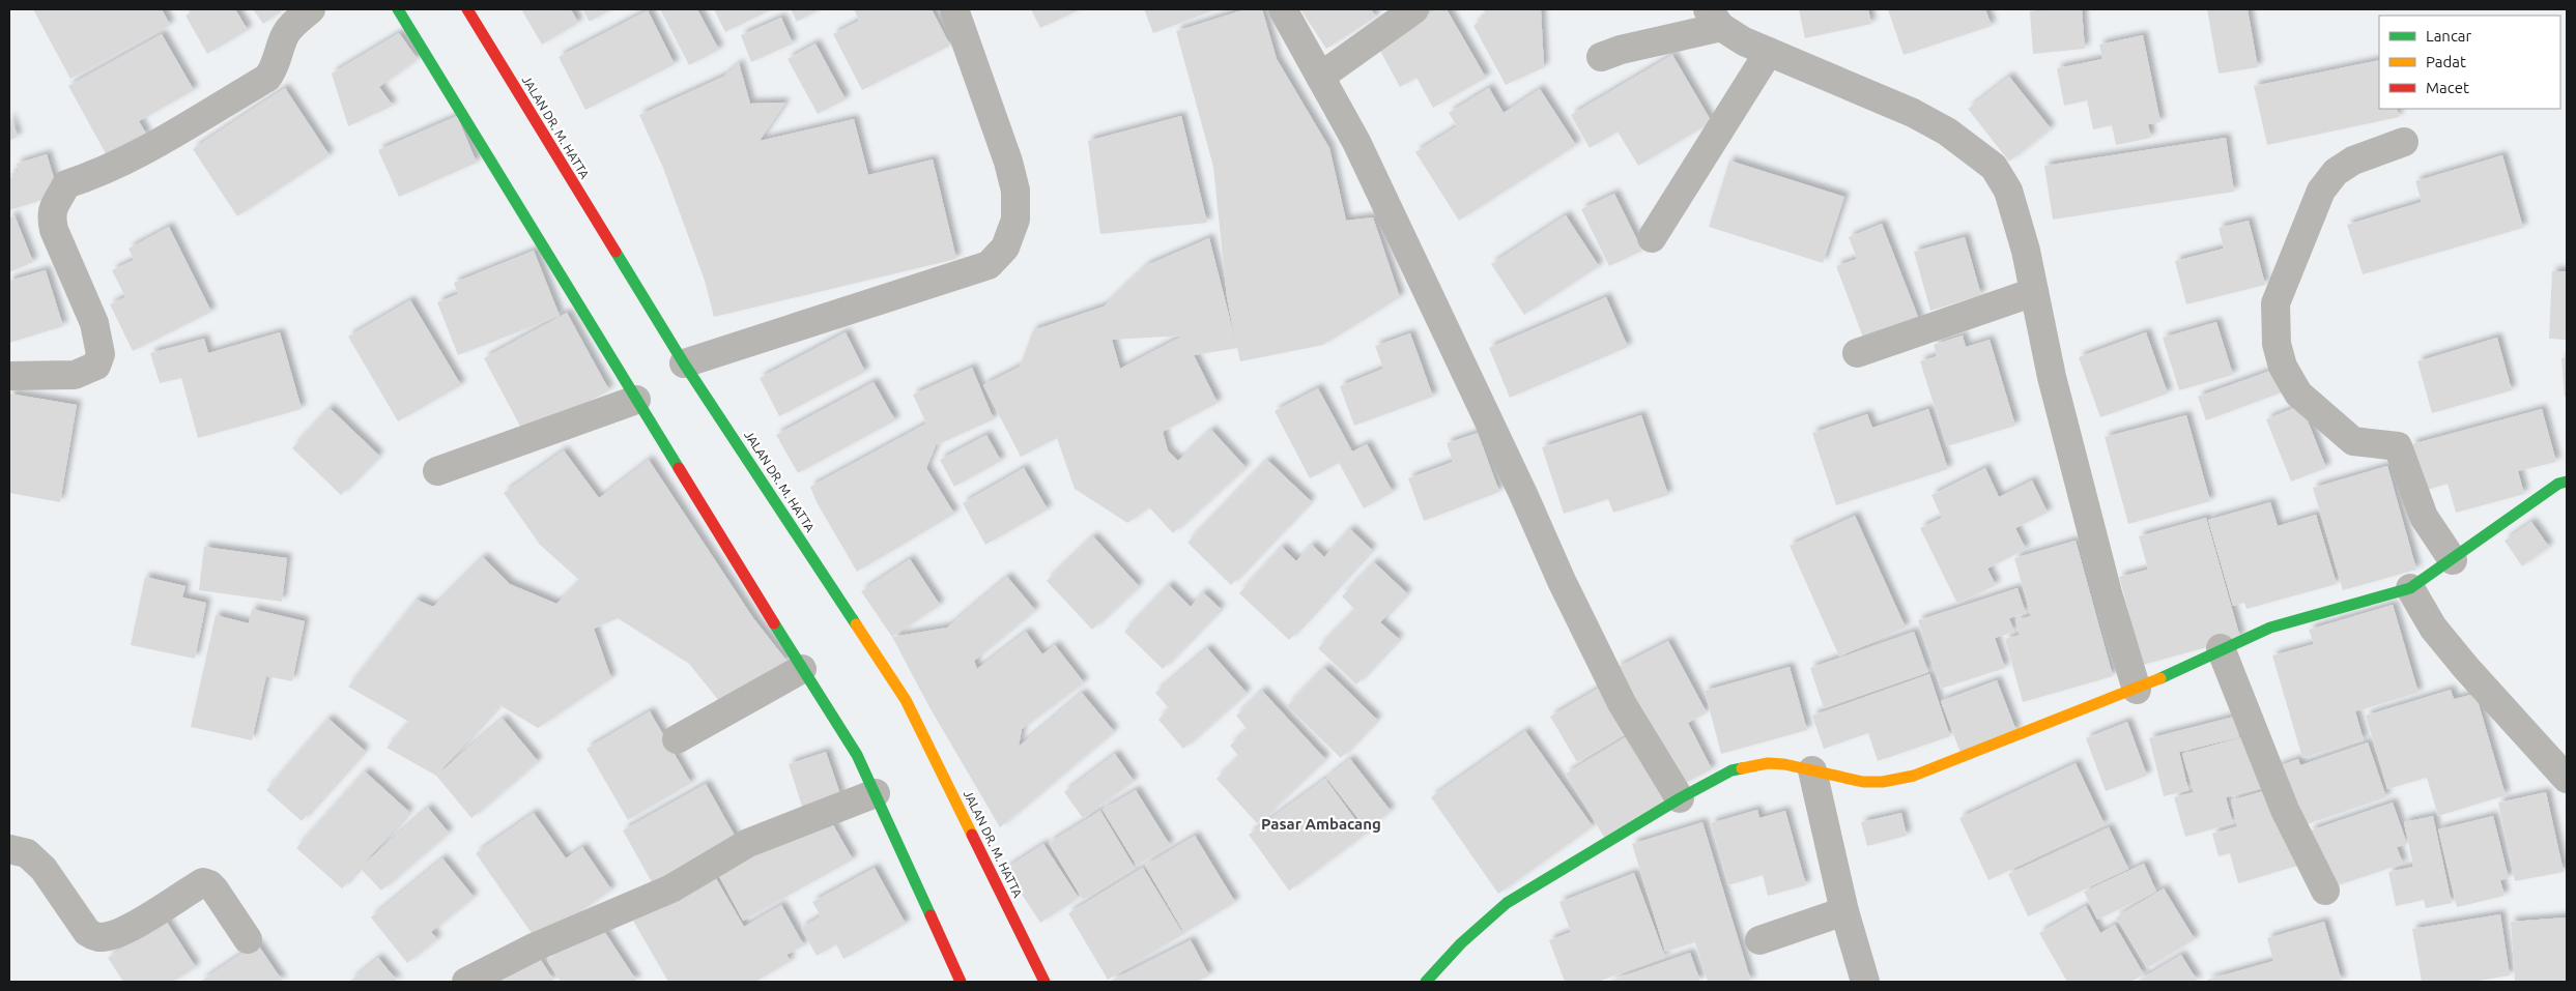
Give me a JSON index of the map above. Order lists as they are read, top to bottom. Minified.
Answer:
{"streets":{"main road":["JALAN DR. M. HATTA"]},"districts":["Pasar Ambacang"],"legend":["Lancar","Padat","Macet"]}
